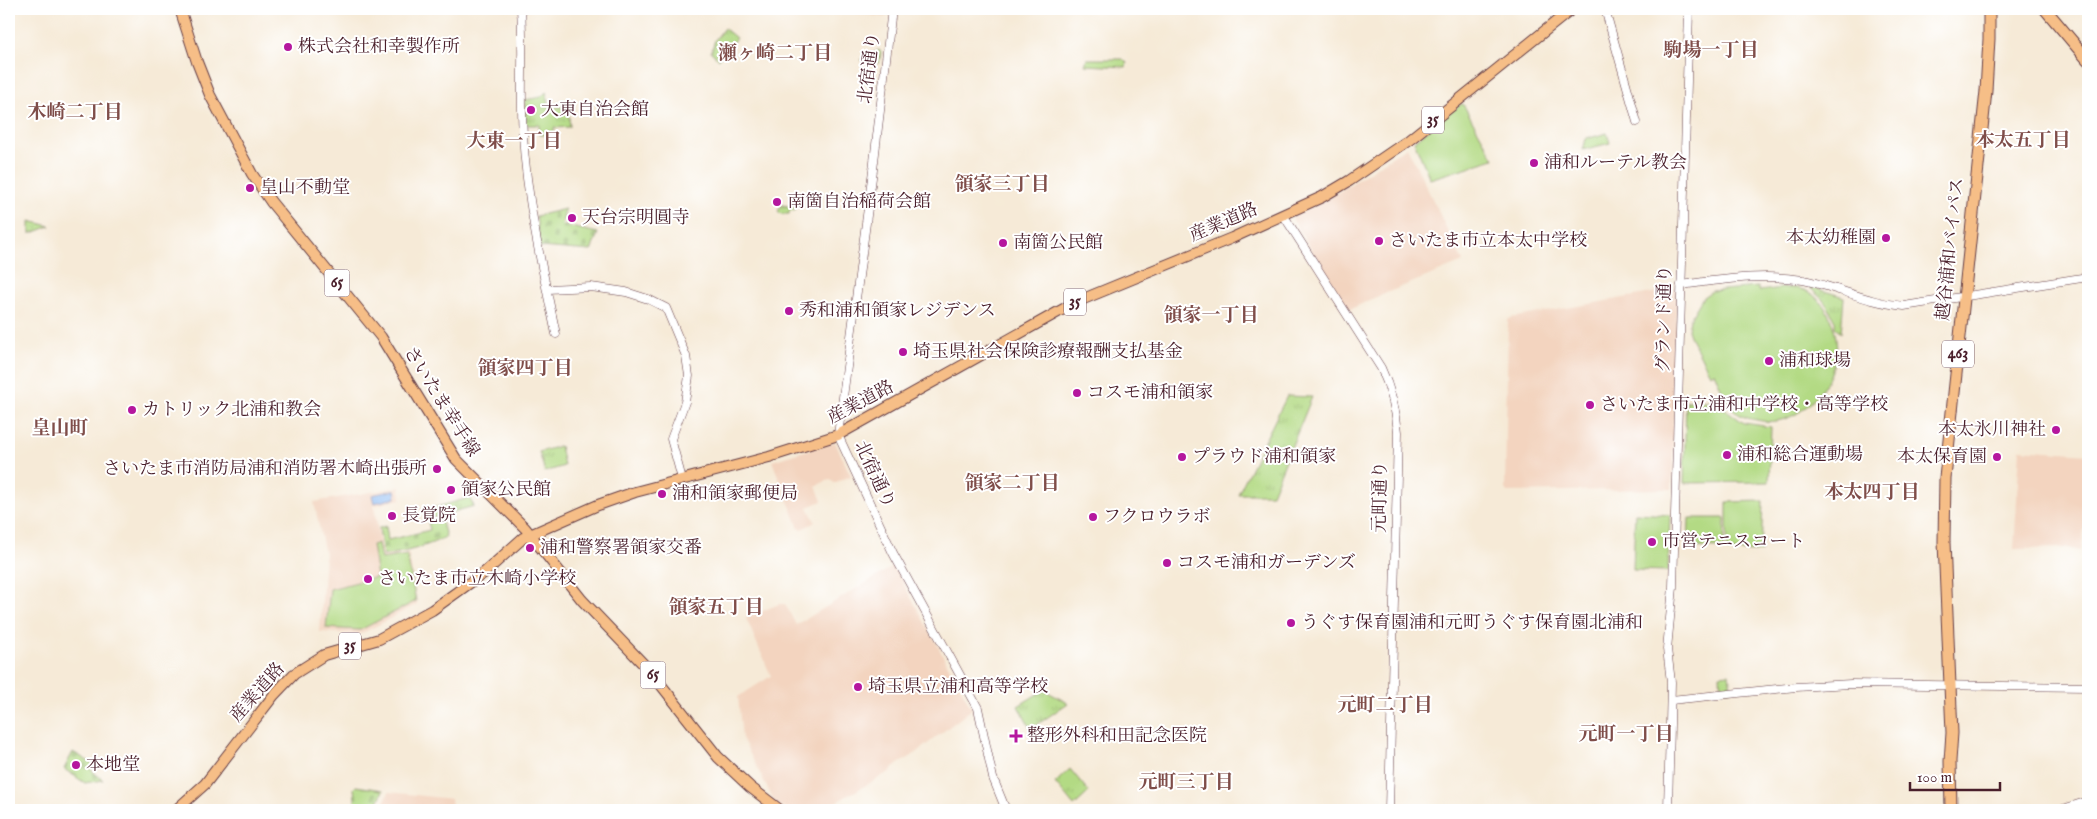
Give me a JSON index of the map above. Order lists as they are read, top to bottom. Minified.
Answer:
{"streets":{"highway":["越谷浦和バイパス","463"],"main road":["35","産業道路","65","さいたま幸手線"],"street":["北宿通り","グランド通り","元町通り"]},"crossings":[["北宿通り","産業道路"],["産業道路","さいたま幸手線"],["産業道路","元町通り"]],"districts":["駒場一丁目","瀬ヶ崎二丁目","木崎二丁目","本太五丁目","大東一丁目","領家三丁目","領家一丁目","領家四丁目","皇山町","領家二丁目","本太四丁目","領家五丁目","元町二丁目","元町一丁目","元町三丁目"],"places":{"other":["株式会社和幸製作所","大東自治会館","浦和ルーテル教会","皇山不動堂","南箇自治稲荷会館","天台宗明圓寺","本太幼稚園","さいたま市立本太中学校","南箇公民館","秀和浦和領家レジデンス","埼玉県社会保険診療報酬支払基金","浦和球場","コスモ浦和領家","さいたま市立浦和中学校・高等学校","カトリック北浦和教会","本太氷川神社","浦和総合運動場","プラウド浦和領家","本太保育園","さいたま市消防局浦和消防署木崎出張所","領家公民館","浦和領家郵便局","長覚院","フクロウラボ","市営テニスコート","浦和警察署領家交番","コスモ浦和ガーデンズ","さいたま市立木崎小学校","うぐす保育園浦和元町うぐす保育園北浦和","埼玉県立浦和高等学校","本地堂"],"health":["整形外科和田記念医院"]},"scale_bar":"100 m"}
